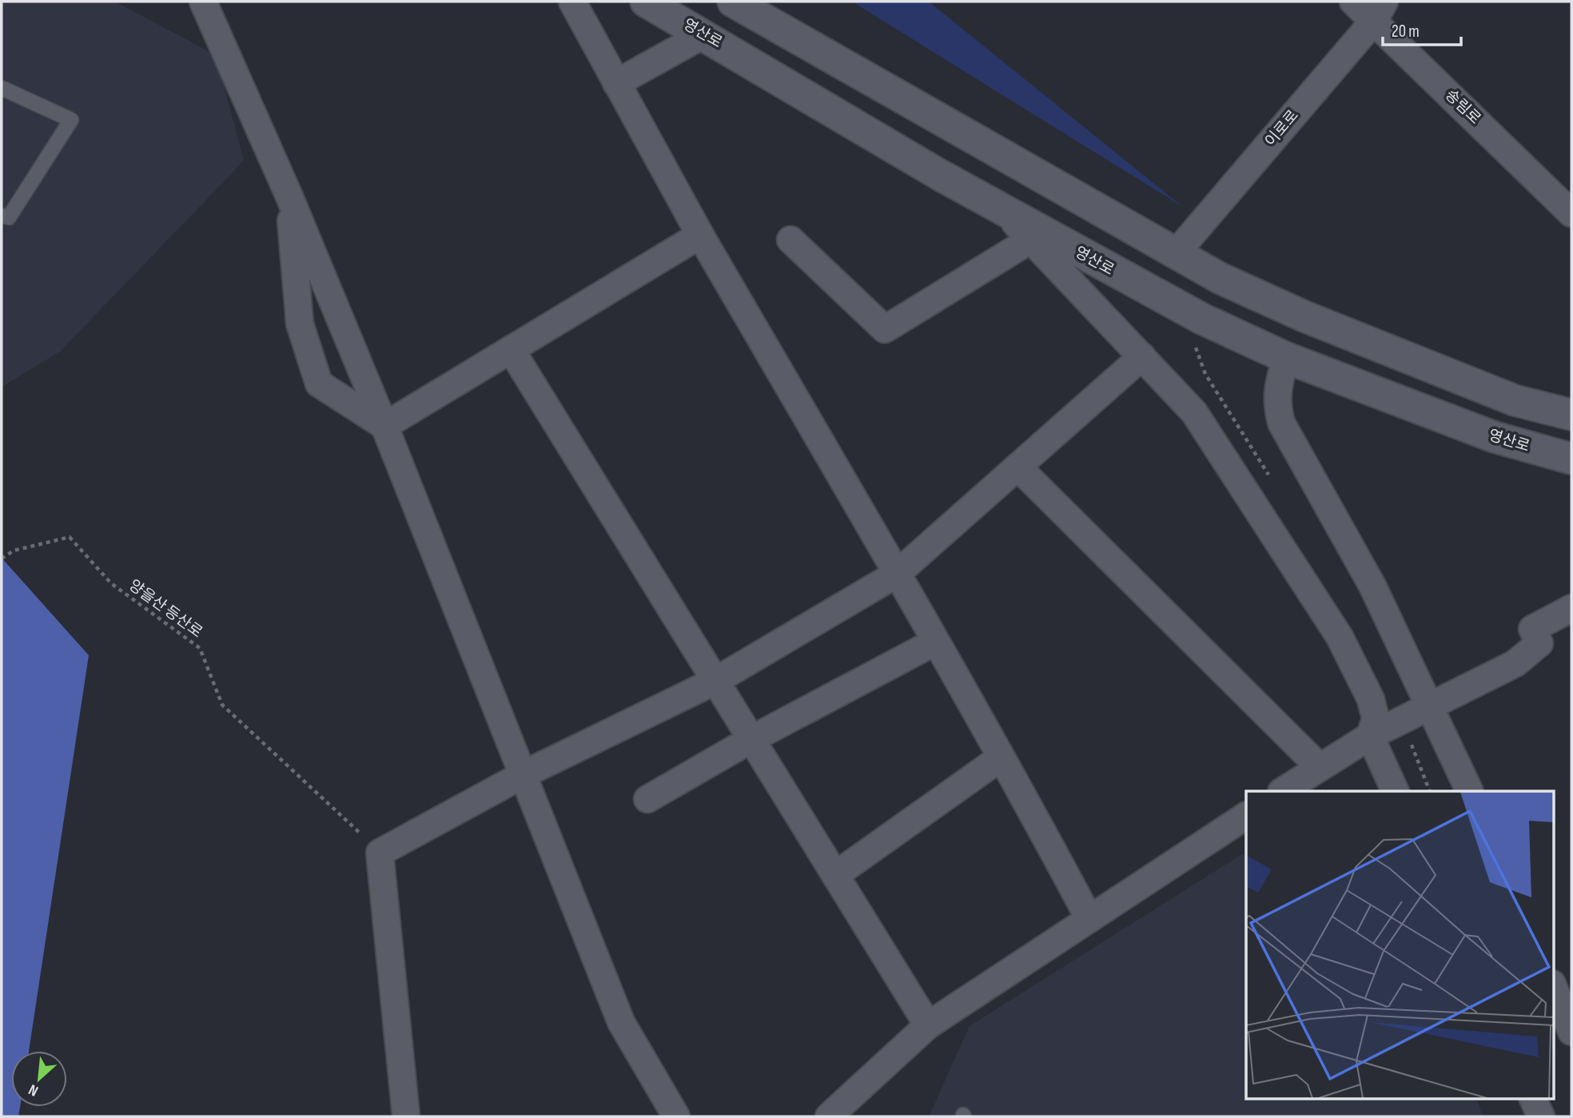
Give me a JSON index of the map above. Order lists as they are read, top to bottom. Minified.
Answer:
{"streets":{"street":["영산로","송림로","이로로"],"path":["양을산 등산로"]},"crossings":[["송림로","이로로"]],"scale_bar":"20 m","north":"bottom left"}
